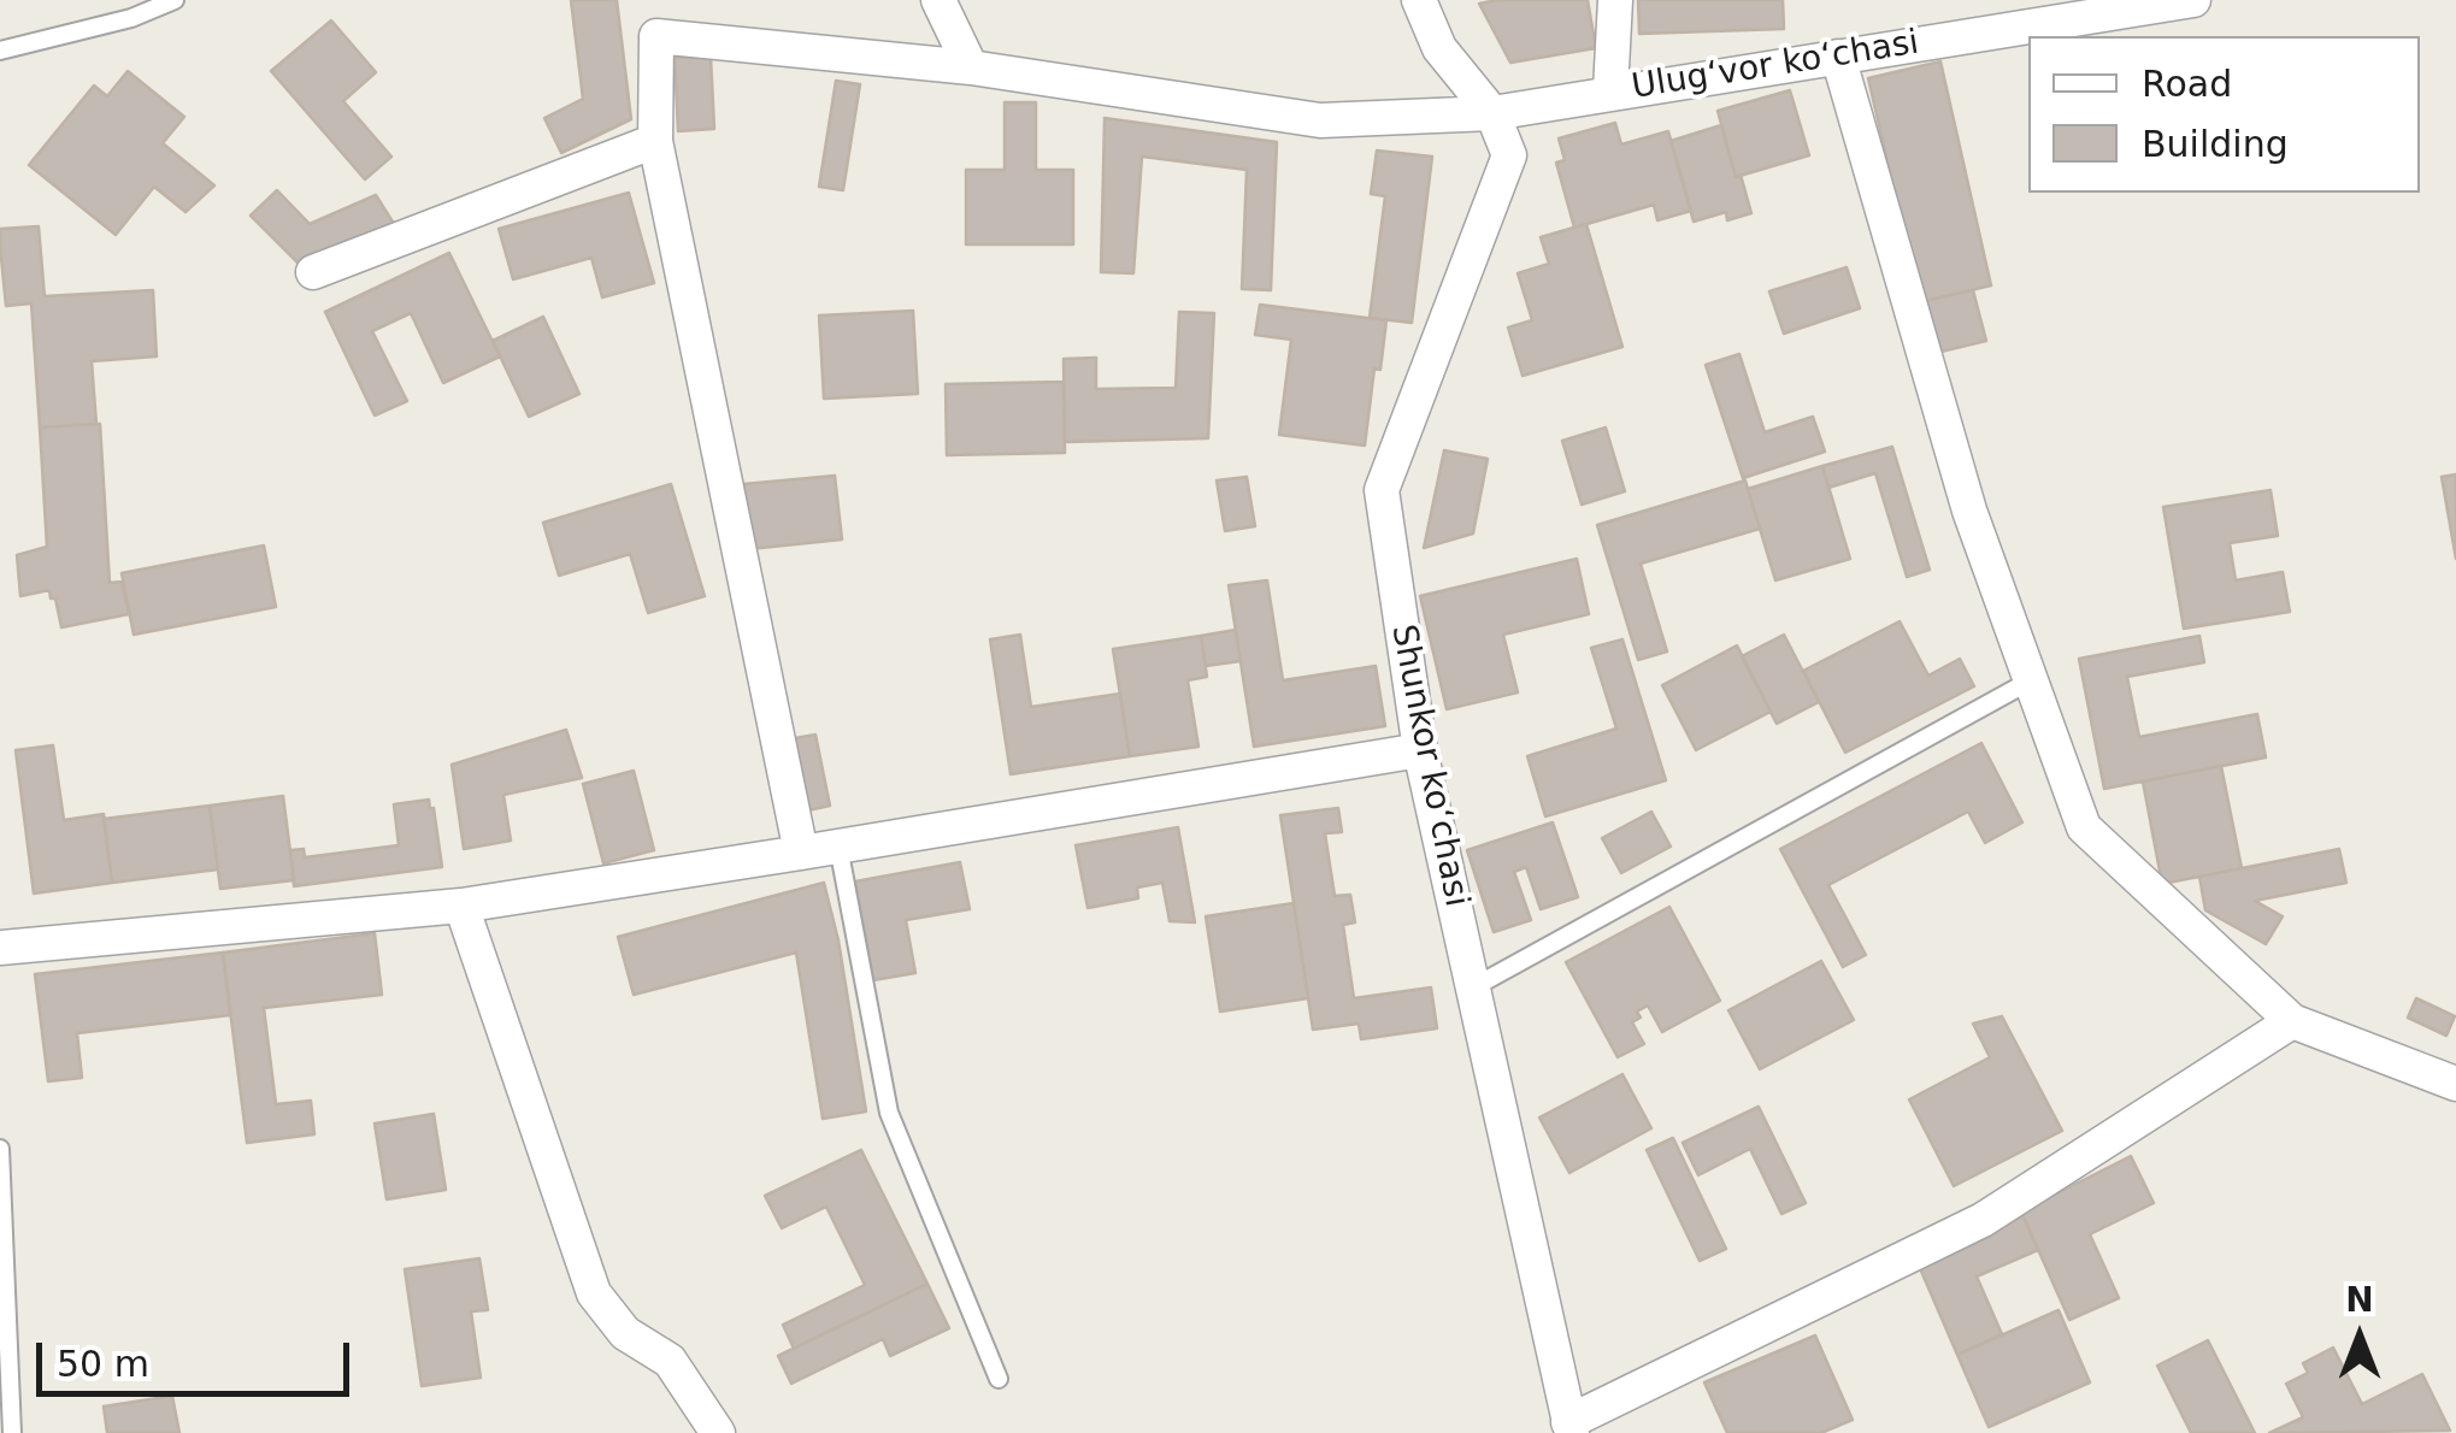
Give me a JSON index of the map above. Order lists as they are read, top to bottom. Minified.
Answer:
{"streets":{"street":["Ulugʻvor koʻchasi","Shunkor koʻchasi"]},"crossings":[["Ulugʻvor koʻchasi","Shunkor koʻchasi"]],"legend":["Road","Building"],"scale_bar":"50 m","north":"top"}
